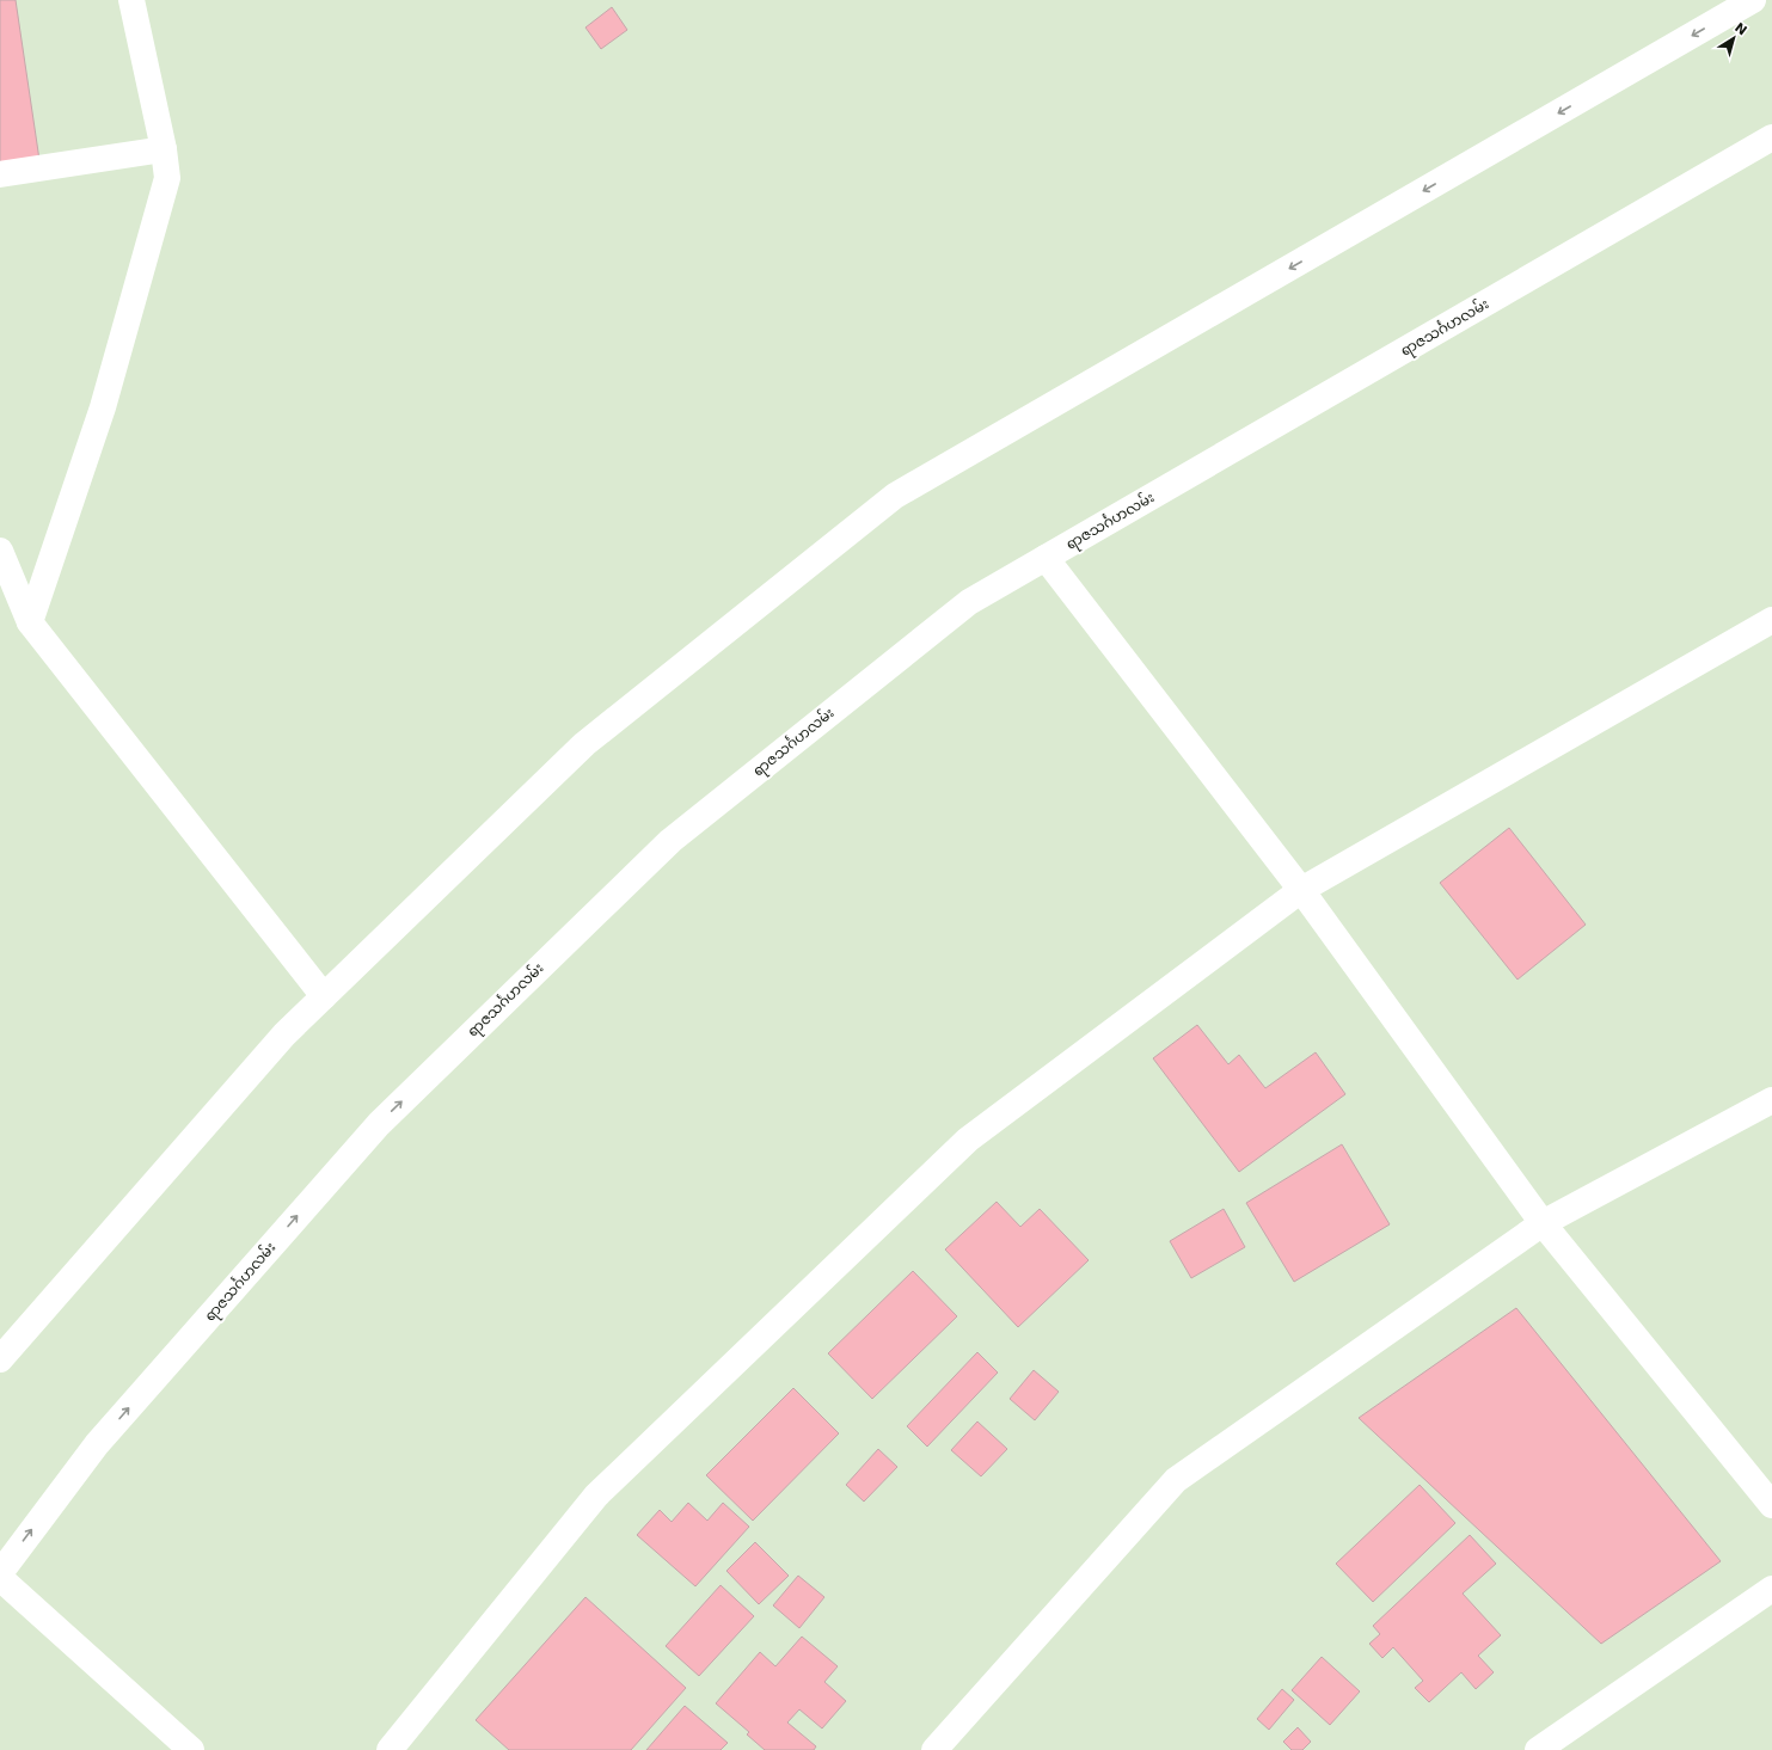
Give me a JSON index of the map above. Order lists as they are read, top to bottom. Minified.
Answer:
{"streets":{"street":["ရာဇသင်္ဂဟလမ်း"]},"north":"top right"}
